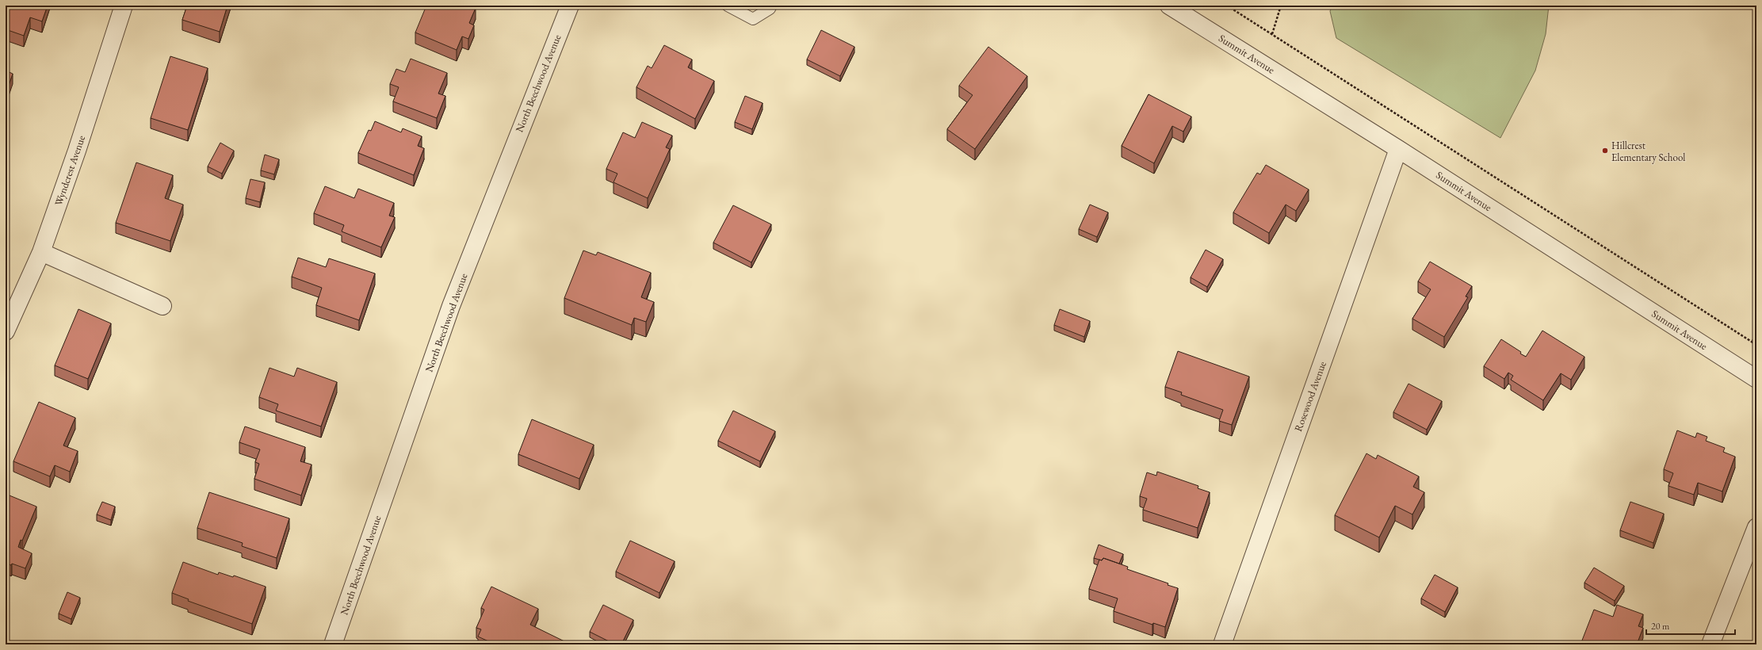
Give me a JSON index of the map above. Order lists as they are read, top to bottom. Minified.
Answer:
{"streets":{"street":["Summit Avenue","North Beechwood Avenue","Wyndcrest Avenue","Rosewood Avenue"]},"crossings":[["Summit Avenue","Rosewood Avenue"]],"places":["Hillcrest Elementary School"],"scale_bar":"20 m"}
